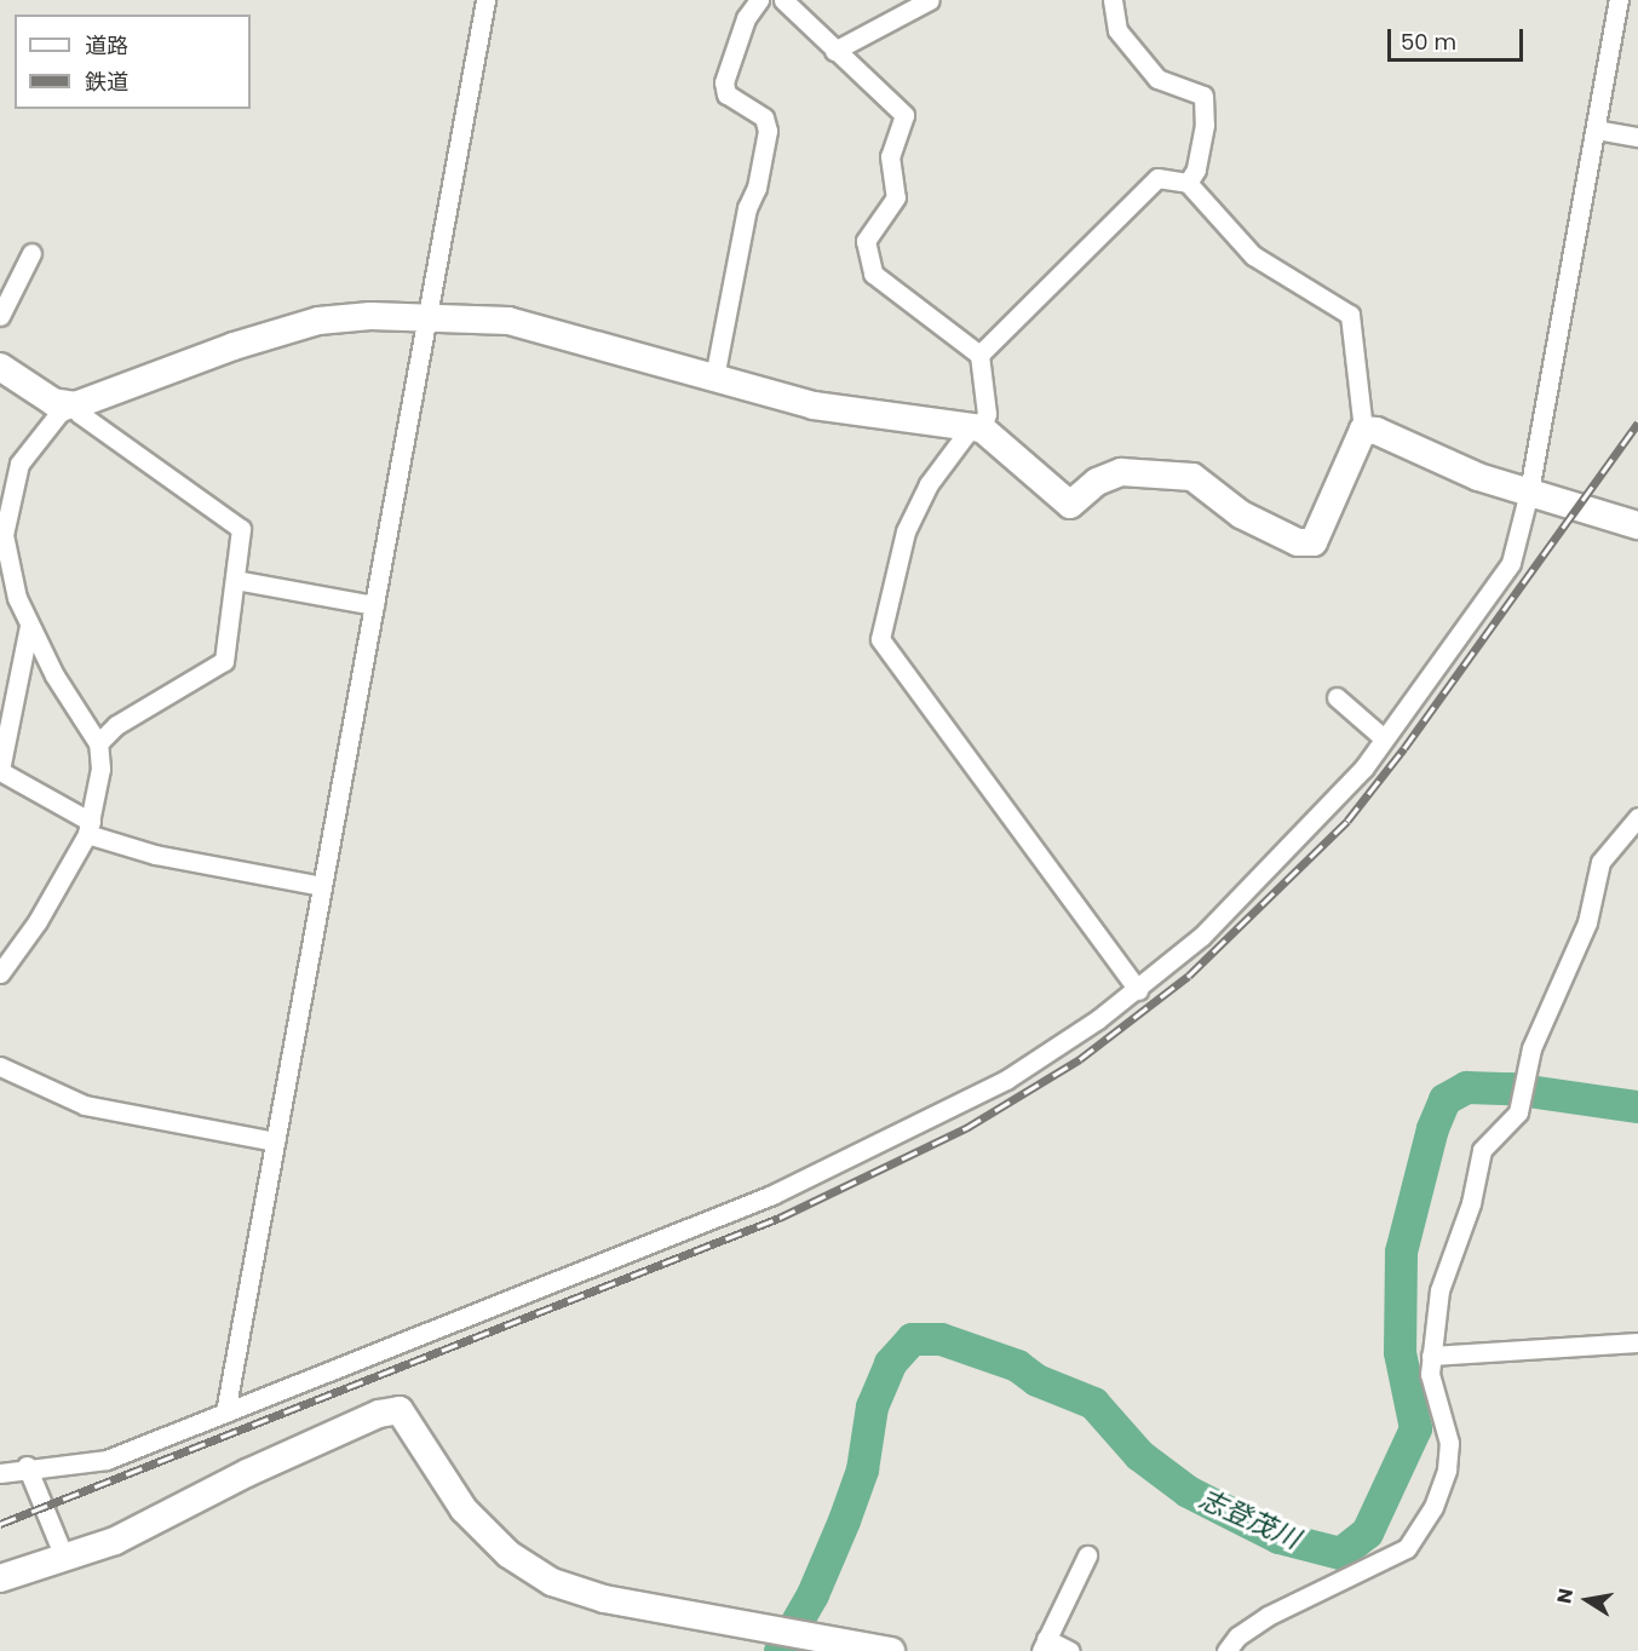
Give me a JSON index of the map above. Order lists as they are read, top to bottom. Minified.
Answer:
{"water":["志登茂川"],"legend":["道路","鉄道"],"scale_bar":"50 m","north":"left"}
